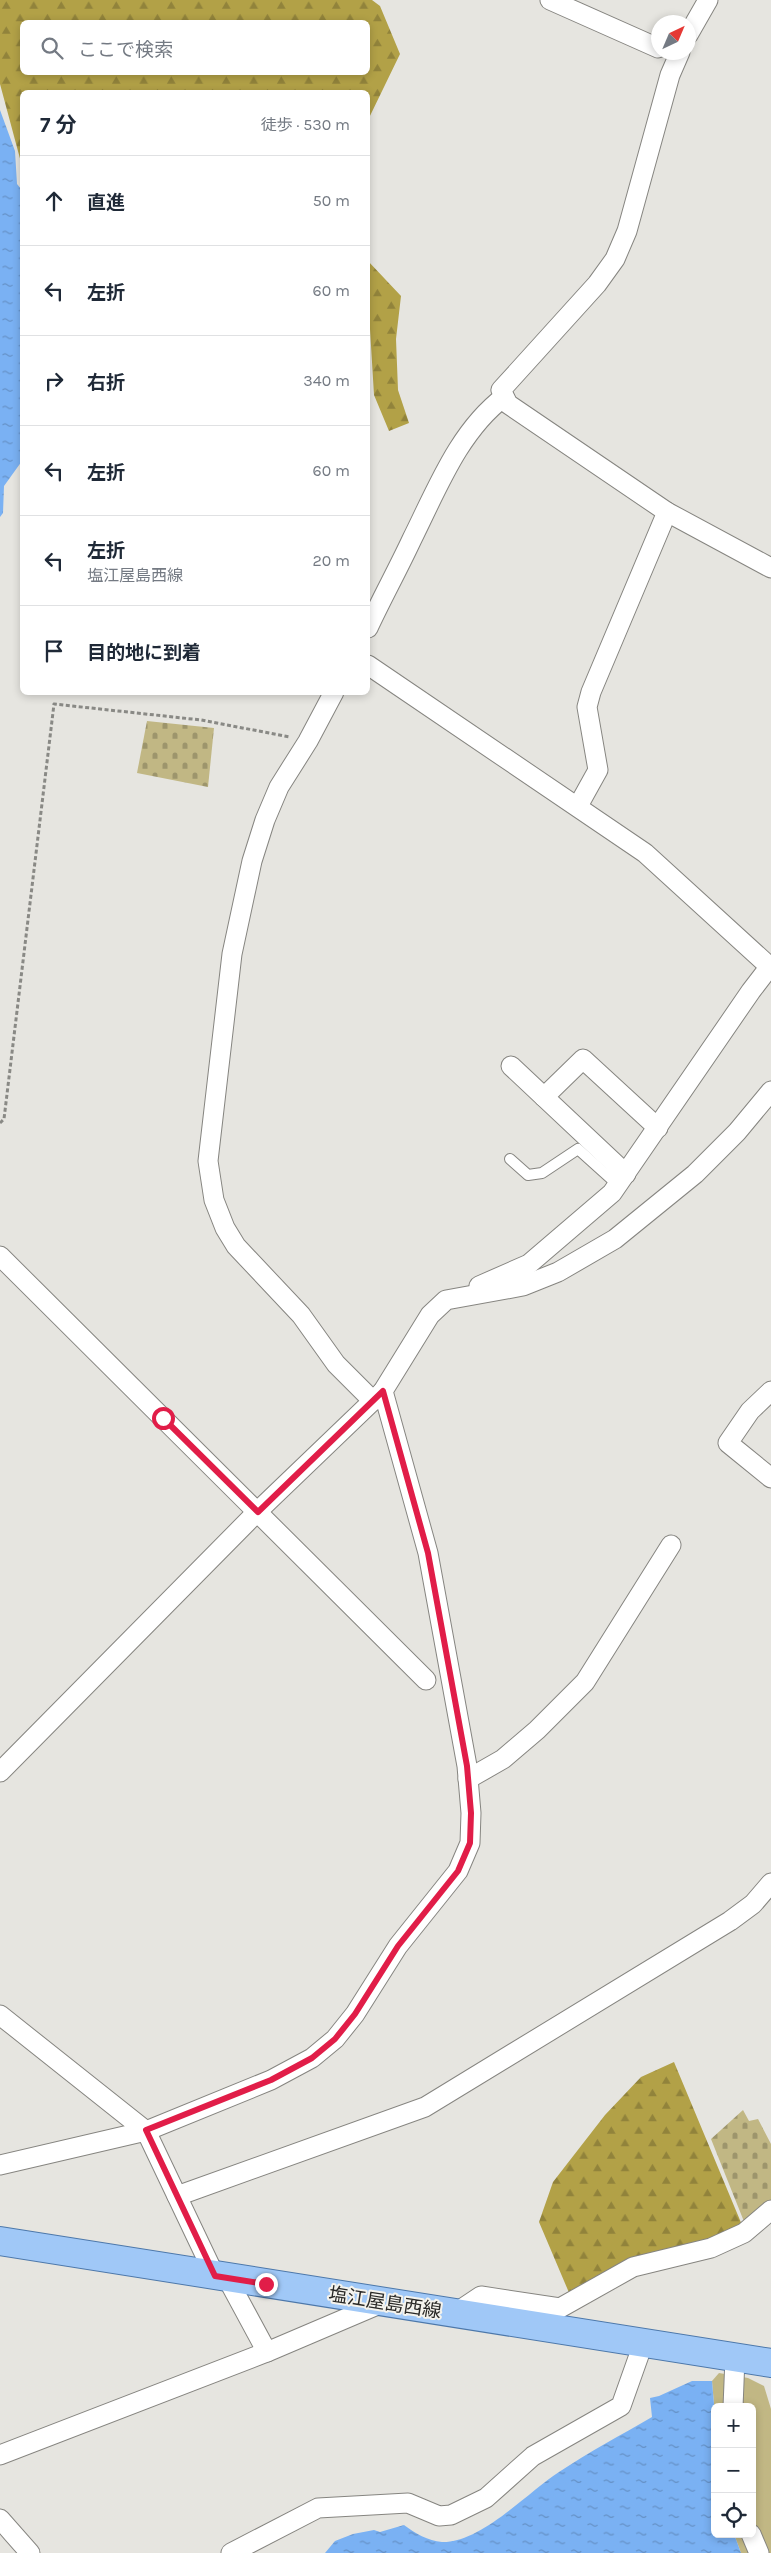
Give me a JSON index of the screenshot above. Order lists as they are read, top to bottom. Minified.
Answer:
{"streets":{"main road":["塩江屋島西線"]},"north":"top right","page":{"search":"ここで検索","heading":["7 分","徒歩 · 530 m"],"list":[["直進","50 m"],["左折","60 m"],["右折","340 m"],["左折","60 m"],["左折","塩江屋島西線","20 m"],"目的地に到着"],"map_buttons":["+","−"]}}
